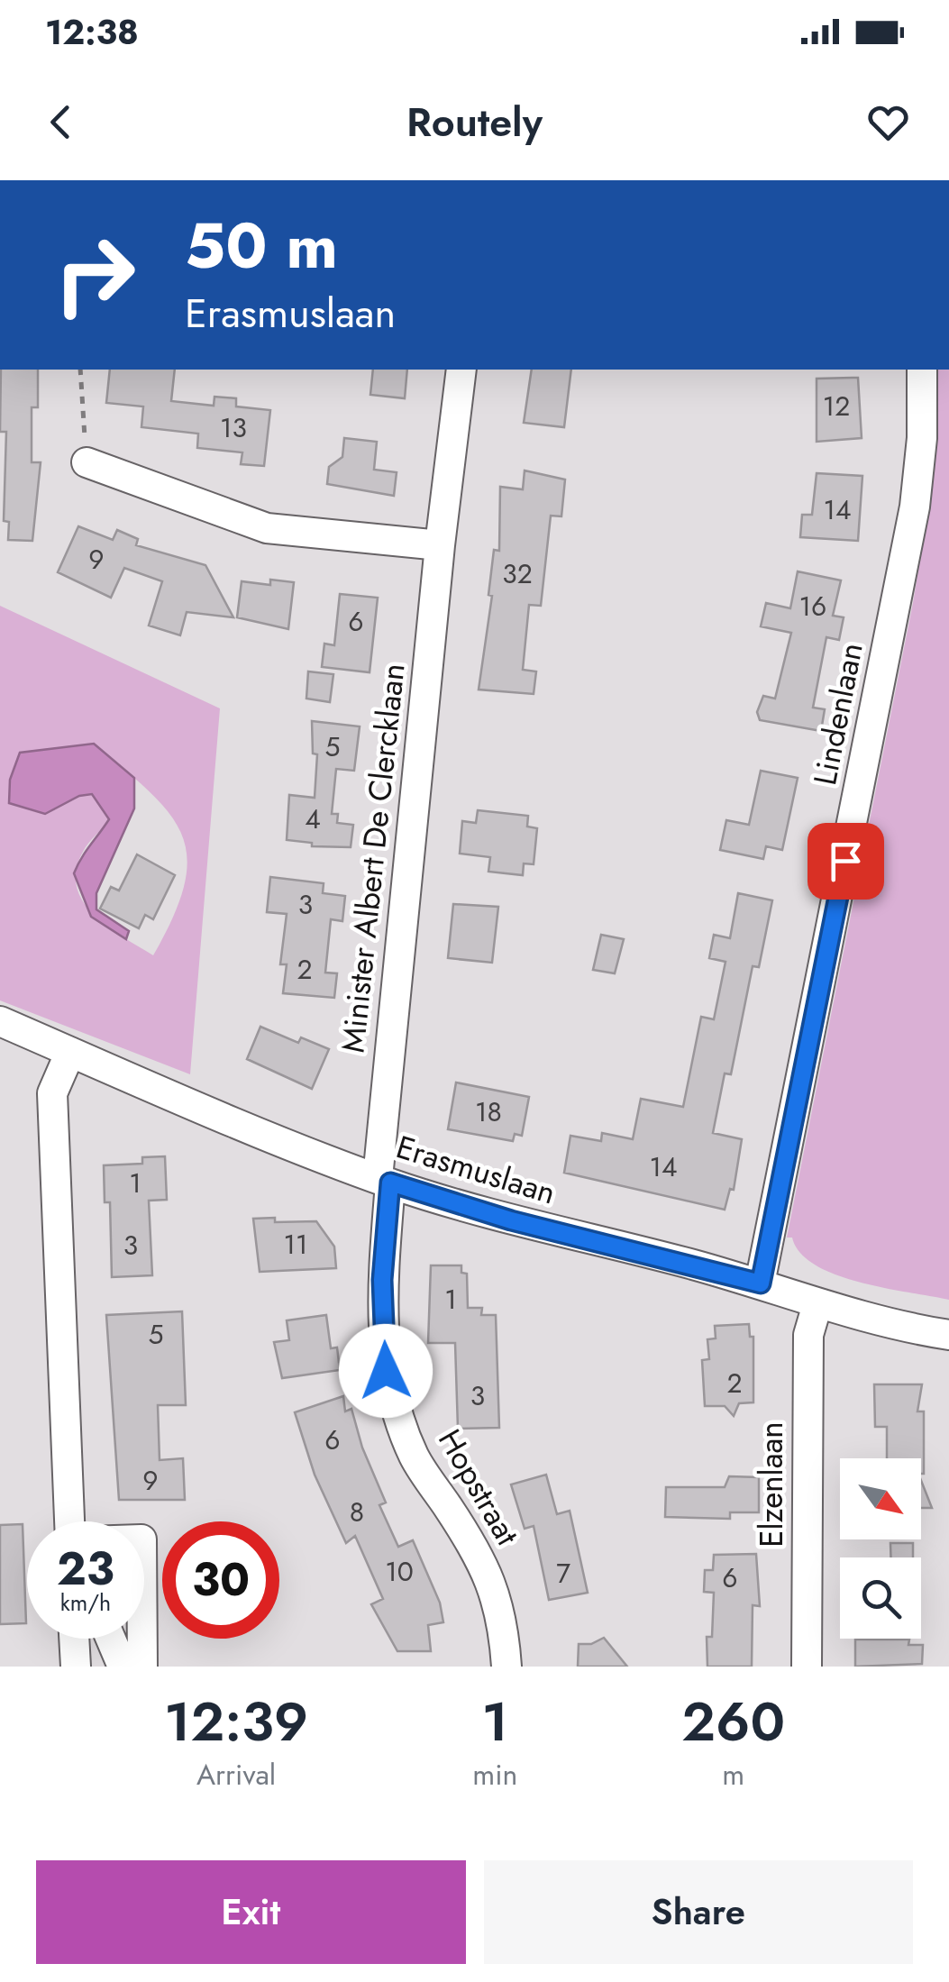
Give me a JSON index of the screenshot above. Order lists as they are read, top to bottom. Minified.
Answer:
{"streets":{"street":["Lindenlaan","Minister Albert De Clercklaan","Erasmuslaan","Elzenlaan","Hopstraat"]},"crossings":[["Lindenlaan","Erasmuslaan"],["Minister Albert De Clercklaan","Erasmuslaan"],["Minister Albert De Clercklaan","Hopstraat"],["Erasmuslaan","Elzenlaan"],["Erasmuslaan","Hopstraat"]],"house_numbers":["12","13","14","9","32","16","6","5","4","3","2","18","14","1","11","3","1","5","2","3","6","9","8","10","7","6"],"north":"bottom right","page":{"status":"12:38","header":"Routely","turn":["50 m","Erasmuslaan"],"speed":"23 km/h","limit":"30","eta":["12:39","Arrival","1","min","260","m"],"buttons":["Exit","Share"]}}
